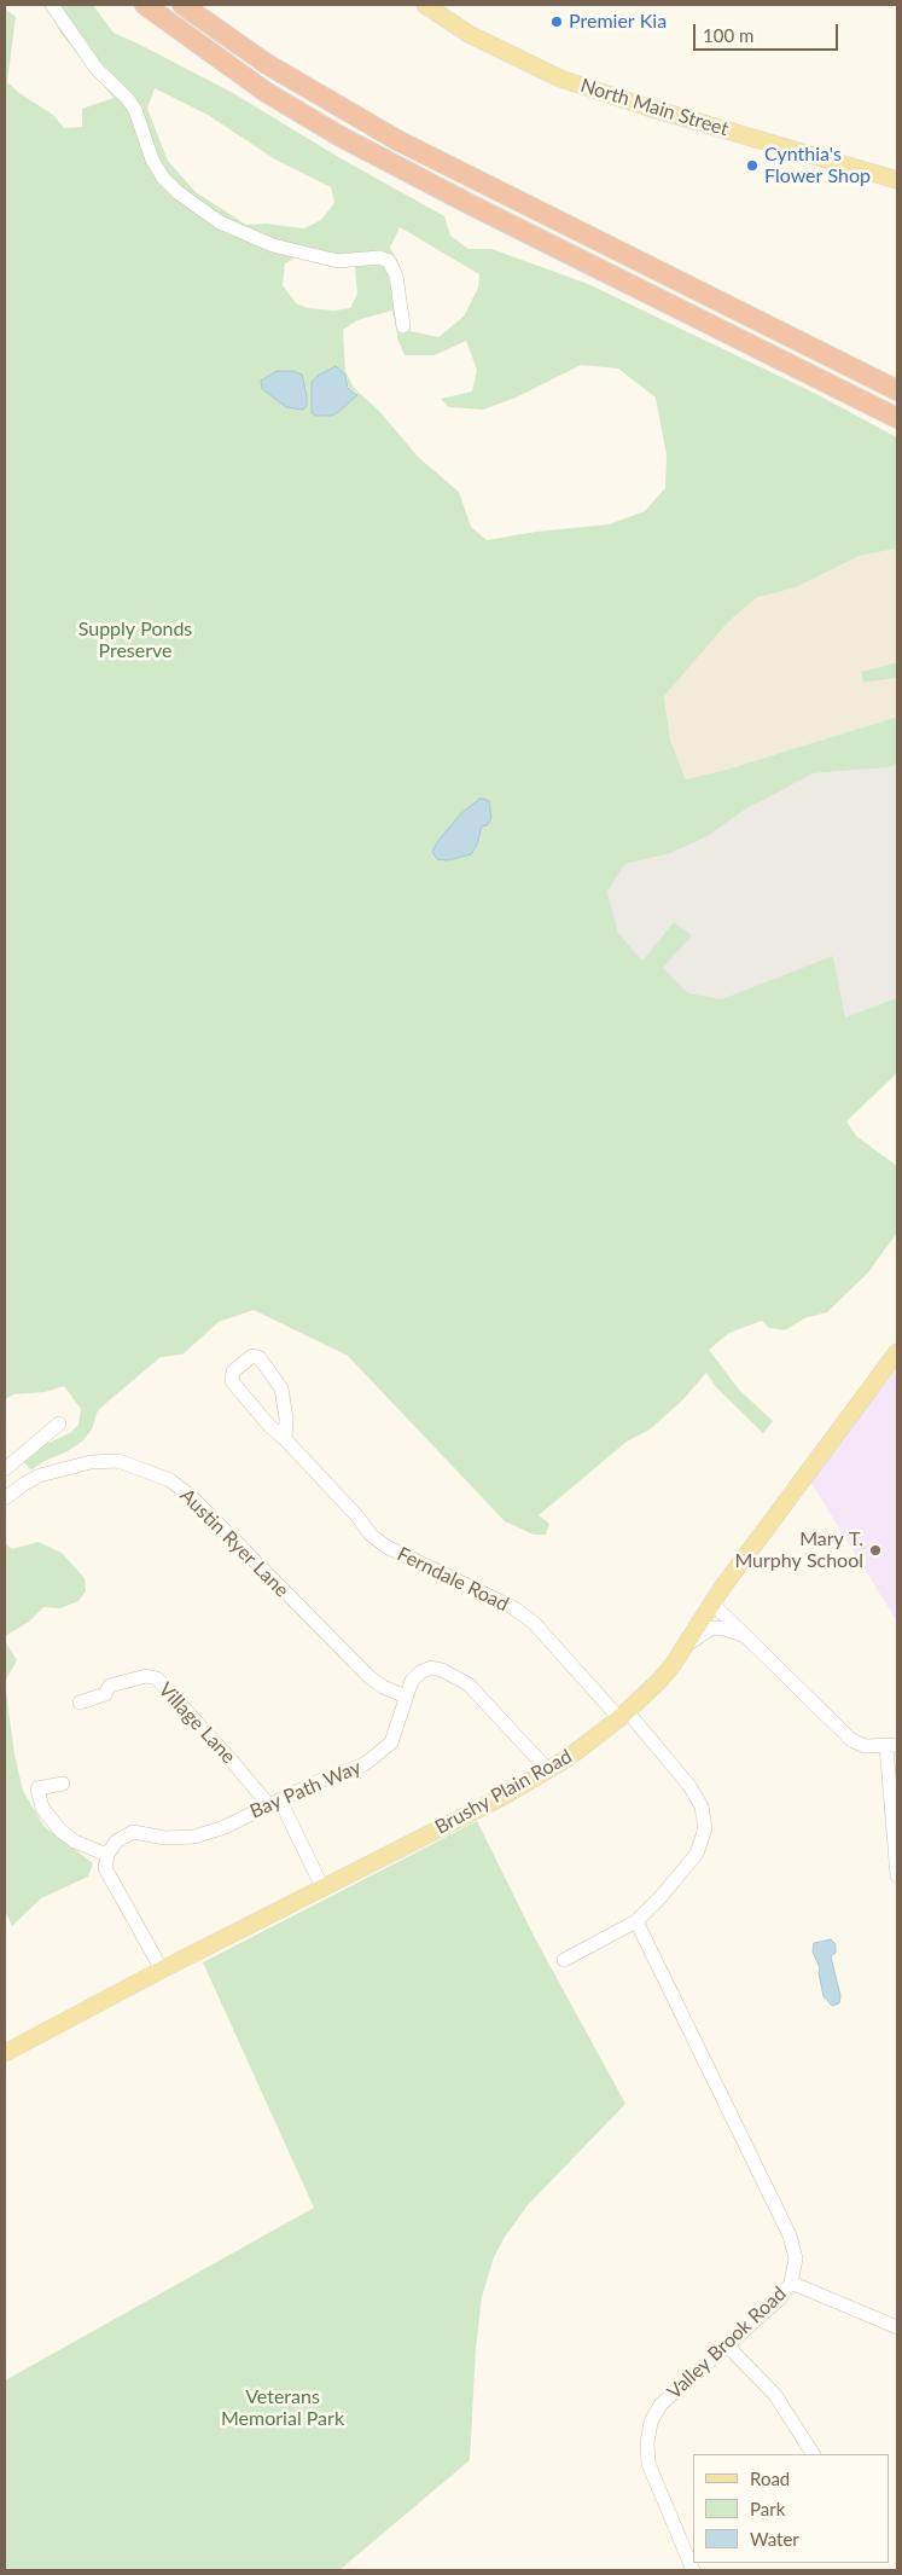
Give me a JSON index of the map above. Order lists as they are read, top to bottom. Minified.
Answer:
{"streets":{"main road":["North Main Street","Brushy Plain Road"],"street":["Austin Ryer Lane","Ferndale Road","Village Lane","Bay Path Way","Valley Brook Road"]},"crossings":[["Austin Ryer Lane","Bay Path Way"],["Ferndale Road","Brushy Plain Road"],["Ferndale Road","Valley Brook Road"],["Village Lane","Bay Path Way"],["Village Lane","Brushy Plain Road"],["Bay Path Way","Brushy Plain Road"]],"parks":["Supply Ponds Preserve","Veterans Memorial Park"],"places":["Premier Kia","Cynthia's Flower Shop","Mary T. Murphy School"],"legend":["Road","Park","Water"],"scale_bar":"100 m"}
